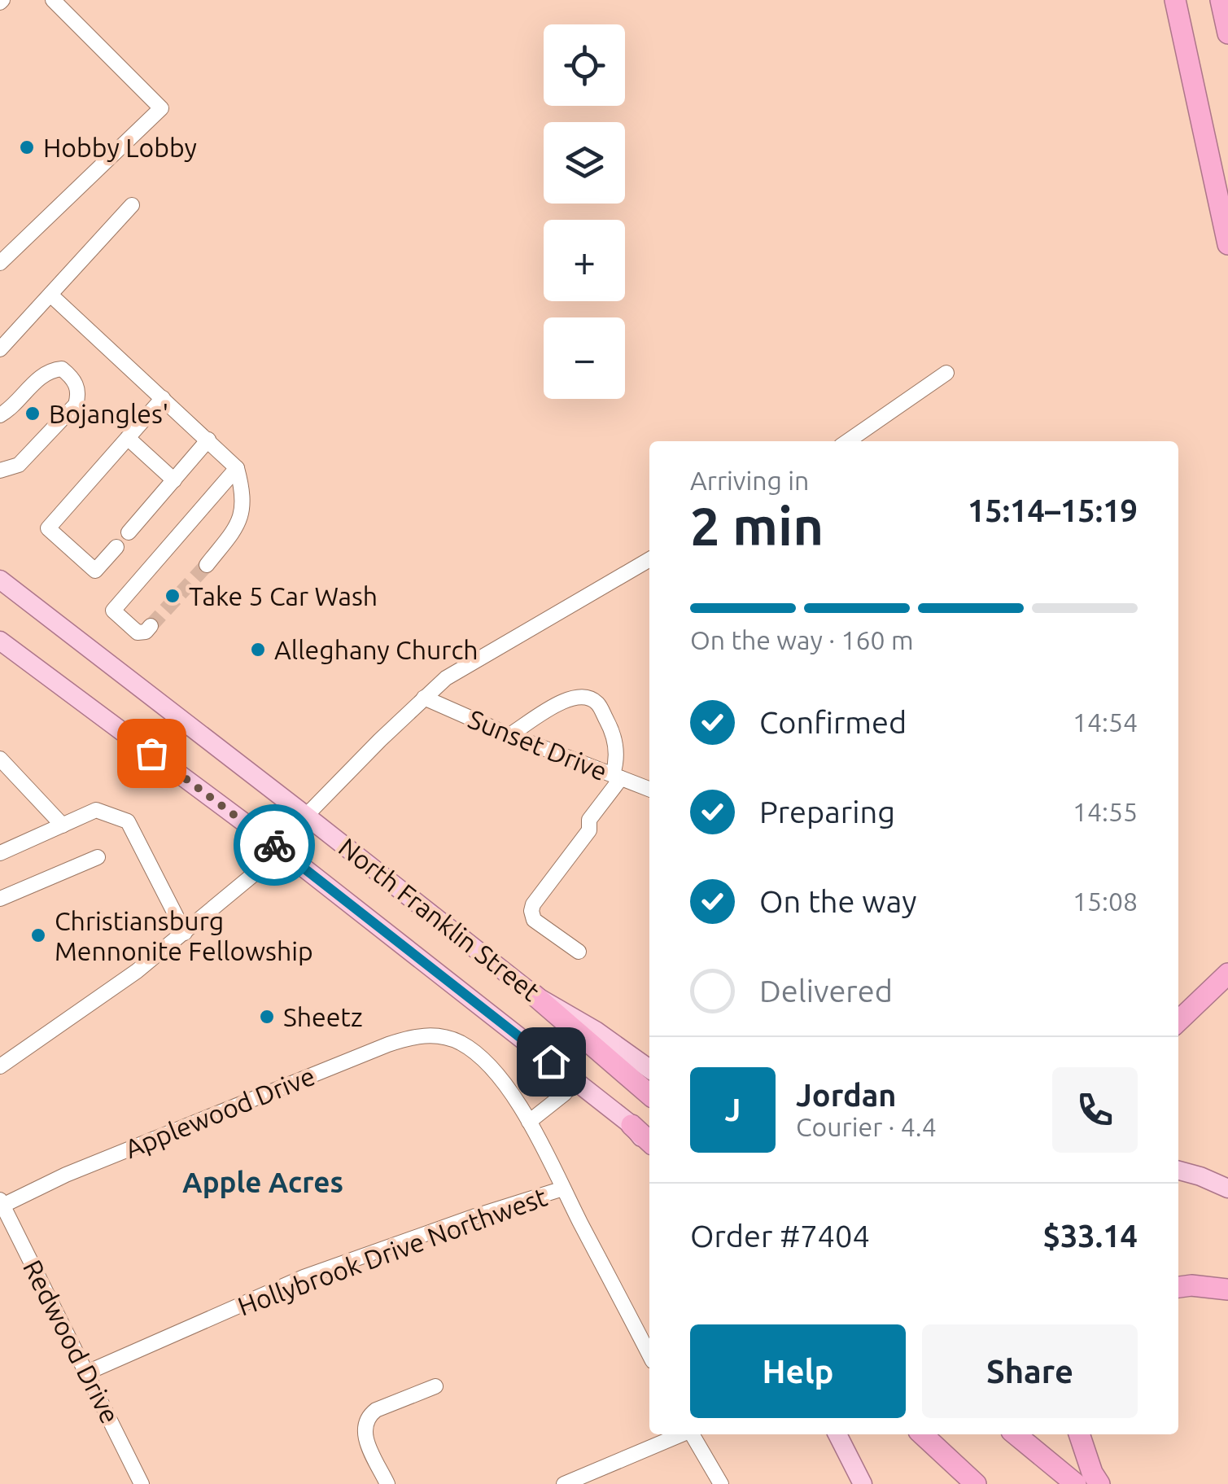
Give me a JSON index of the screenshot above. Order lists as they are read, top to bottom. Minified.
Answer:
{"streets":{"main road":["North Franklin Street"],"street":["Sunset Drive","Applewood Drive","Hollybrook Drive Northwest","Redwood Drive"]},"crossings":[["Applewood Drive","Redwood Drive"],["Hollybrook Drive Northwest","Redwood Drive"]],"districts":["Apple Acres"],"places":["Hobby Lobby","Bojangles'","Take 5 Car Wash","Alleghany Church","Christiansburg Mennonite Fellowship","Sheetz"],"page":{"map_buttons":["+","−"],"heading":["2 min","Arriving in","15:14–15:19"],"panel":["Jordan","Courier · 4.4","Order #7404","$33.14"],"bar":"On the way · 160 m","list":[["Confirmed","14:54"],["Preparing","14:55"],["On the way","15:08"],"Delivered"],"round":"J","buttons":["Help","Share"]}}
